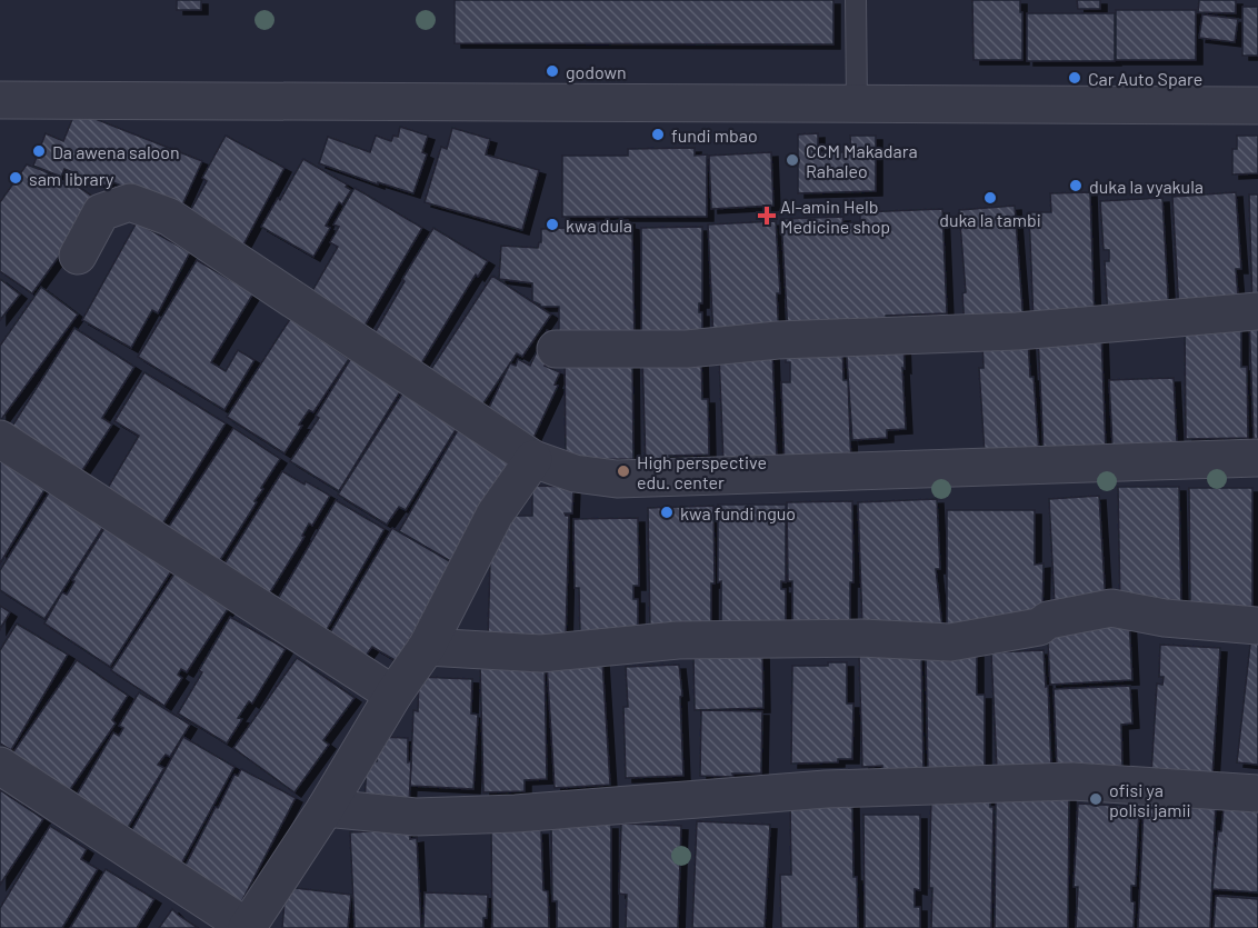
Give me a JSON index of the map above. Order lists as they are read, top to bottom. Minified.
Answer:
{"places":{"other":["godown","Car Auto Spare","fundi mbao","Da awena saloon","CCM Makadara Rahaleo","sam library","duka la vyakula","duka la tambi","kwa dula","High perspective edu. center","kwa fundi nguo","ofisi ya polisi jamii"],"health":["Al-amin Helb Medicine shop"]}}
